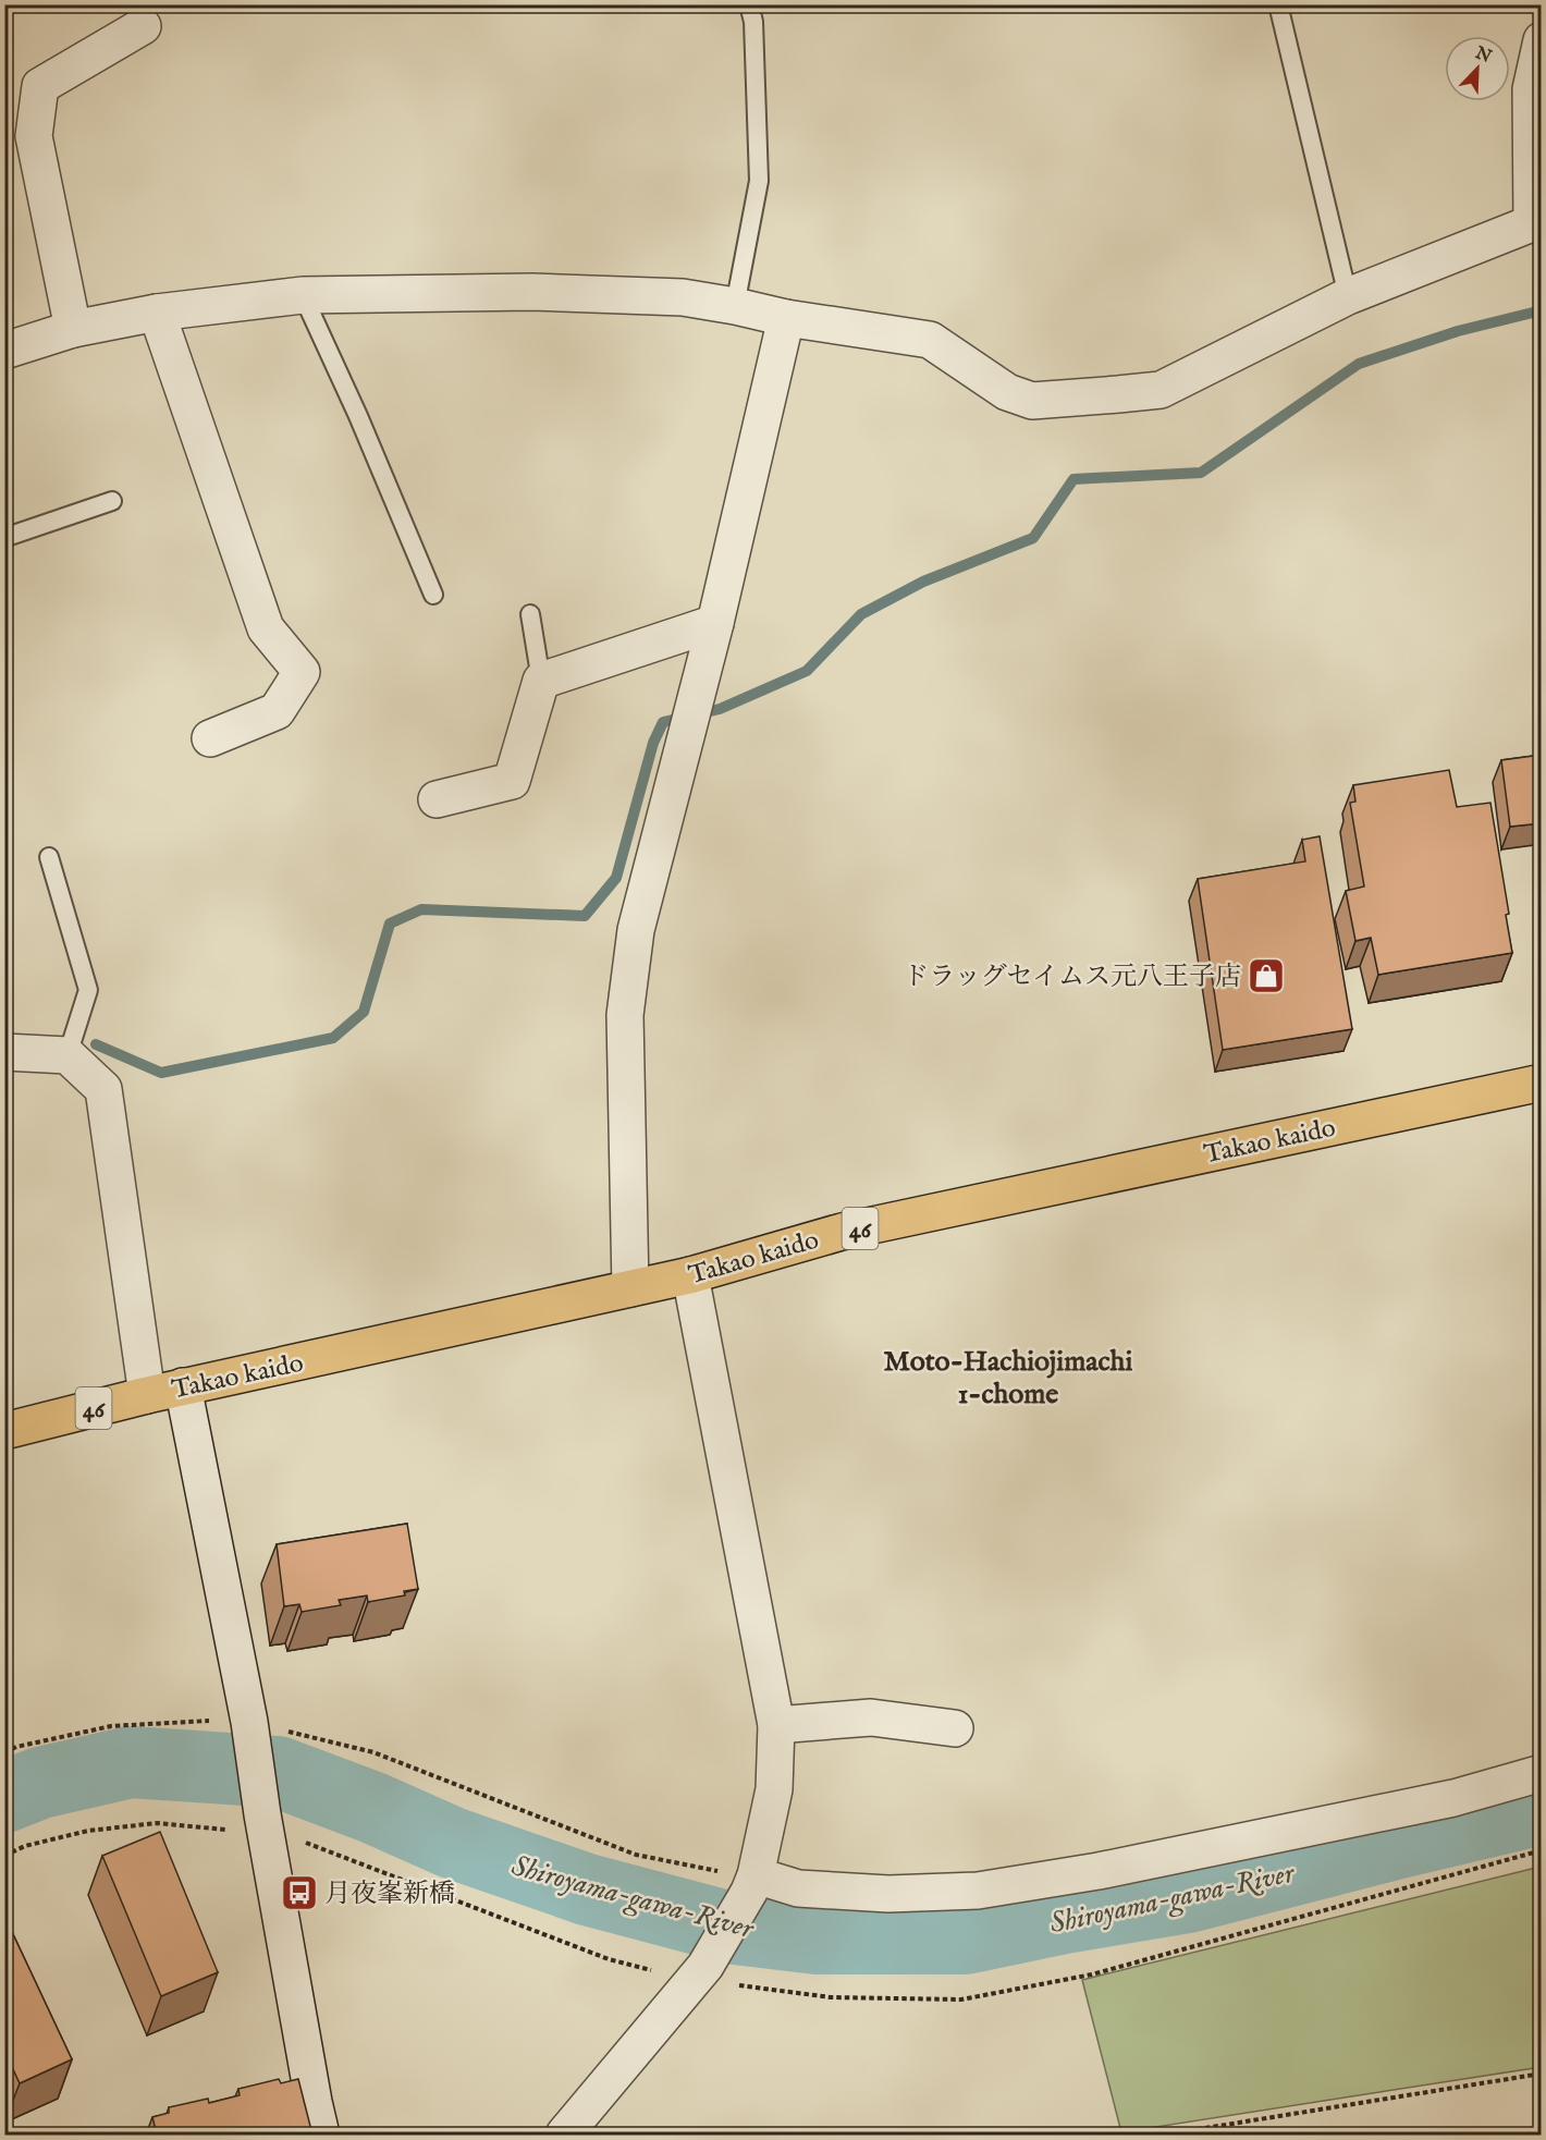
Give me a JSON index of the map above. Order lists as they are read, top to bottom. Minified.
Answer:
{"streets":{"main road":["Takao kaido","46"]},"districts":["Moto-Hachiojimachi 1-chome"],"water":["Shiroyama-gawa-River"],"places":{"shop":["ドラッグセイムス元八王子店"],"bus stop":["月夜峯新橋"]},"north":"top right"}
